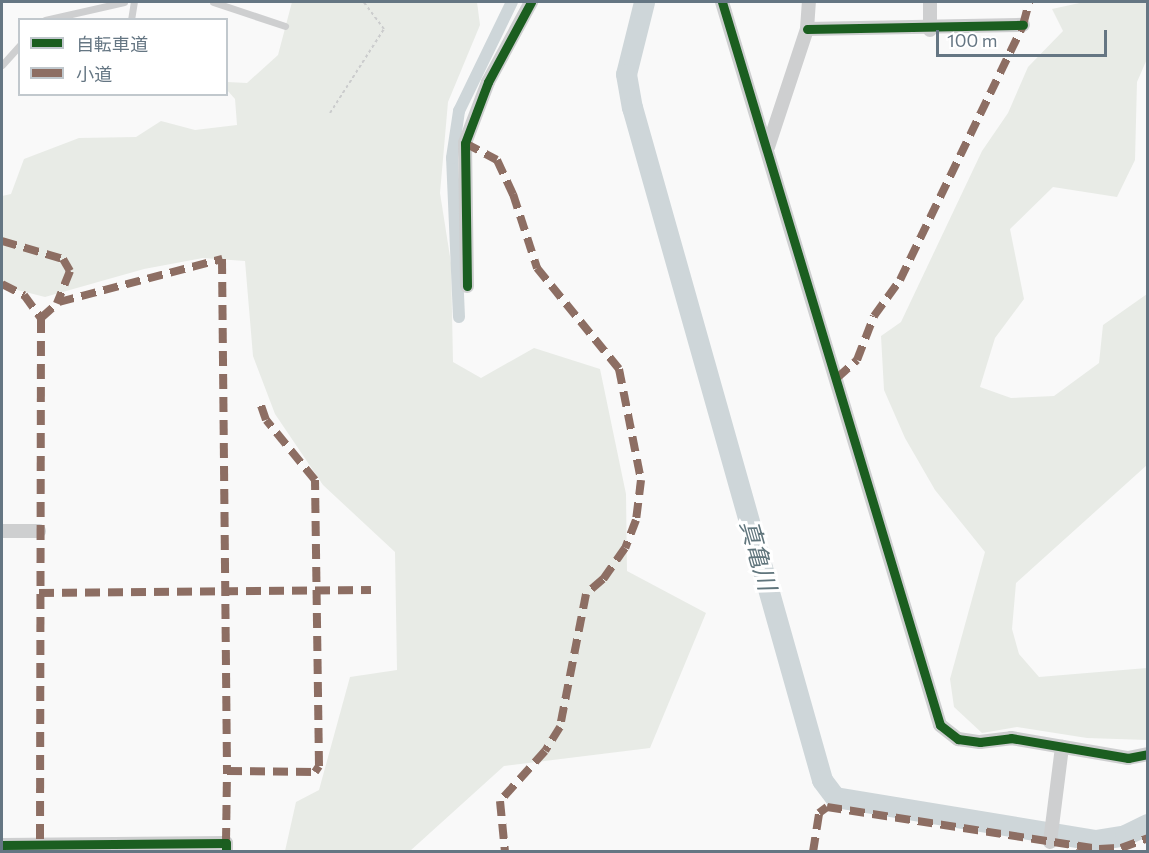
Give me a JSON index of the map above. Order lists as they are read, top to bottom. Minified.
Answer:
{"water":["真亀川"],"legend":["自転車道","小道"],"scale_bar":"100 m"}
